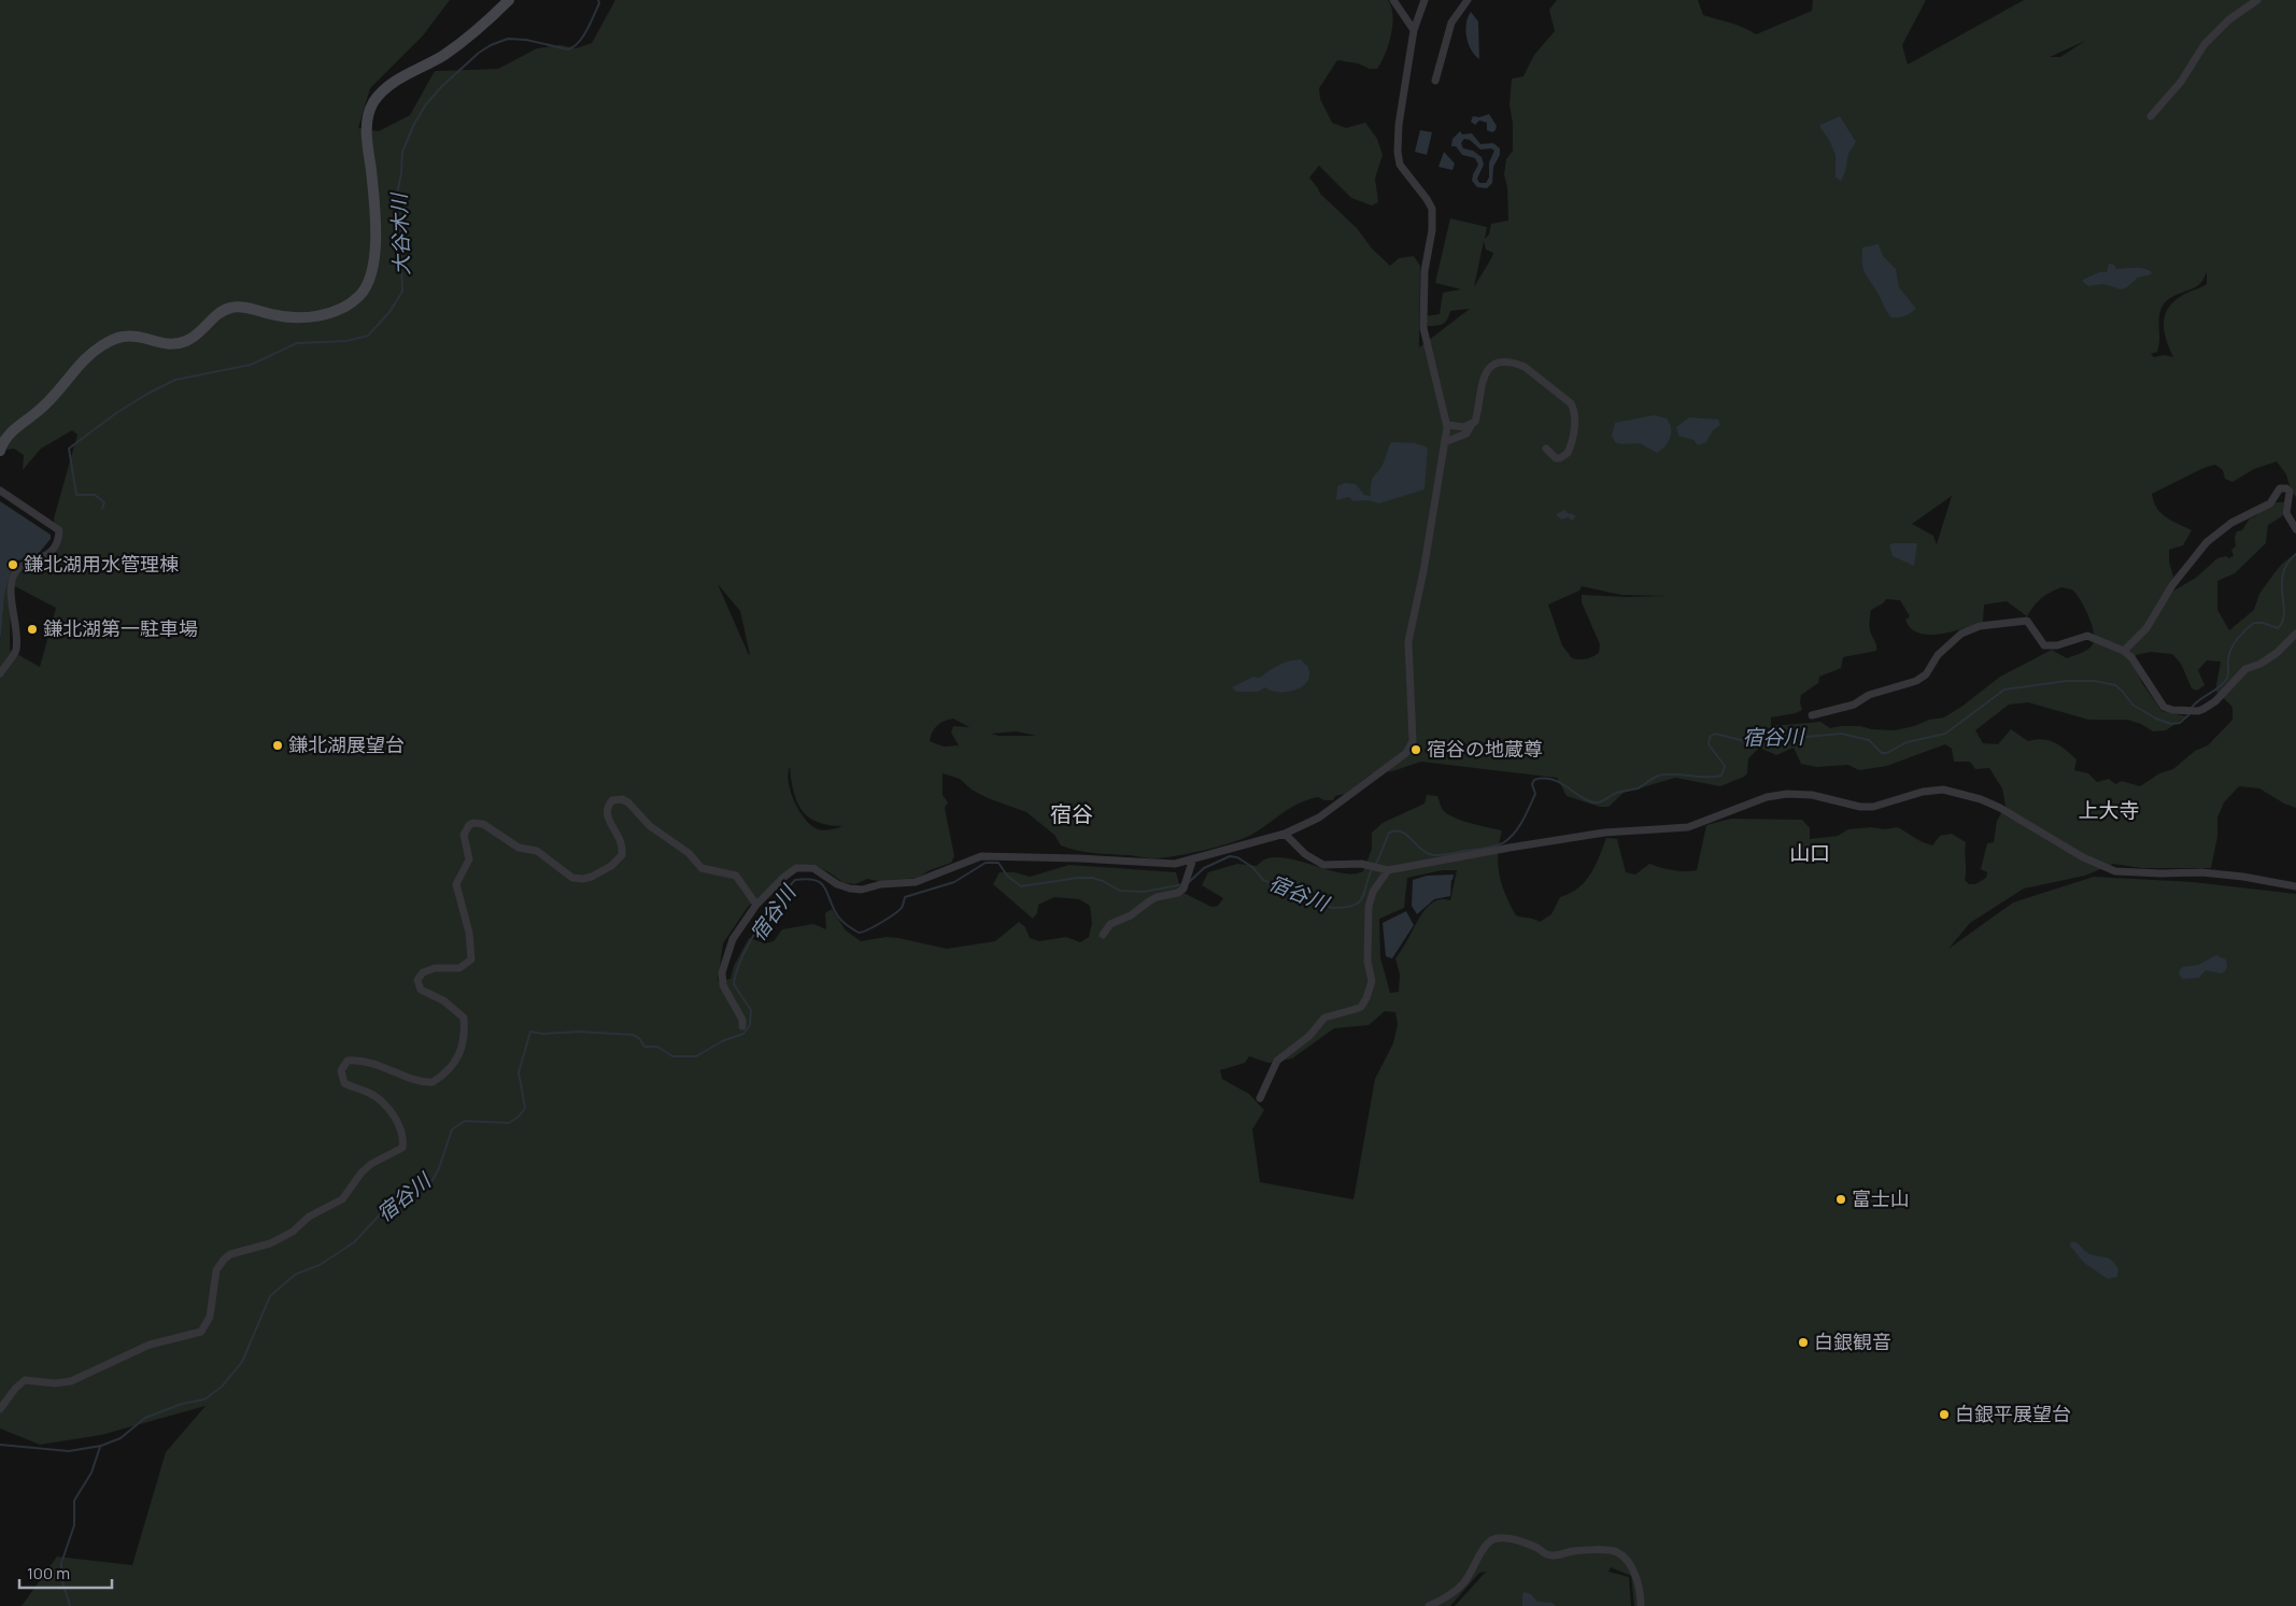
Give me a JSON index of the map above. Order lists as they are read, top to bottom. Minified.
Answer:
{"districts":["上大寺","宿谷","山口"],"water":["大谷木川","宿谷川"],"places":["鎌北湖用水管理棟","鎌北湖第一駐車場","鎌北湖展望台","宿谷の地蔵尊","富士山","白銀観音","白銀平展望台"],"scale_bar":"100 m"}
